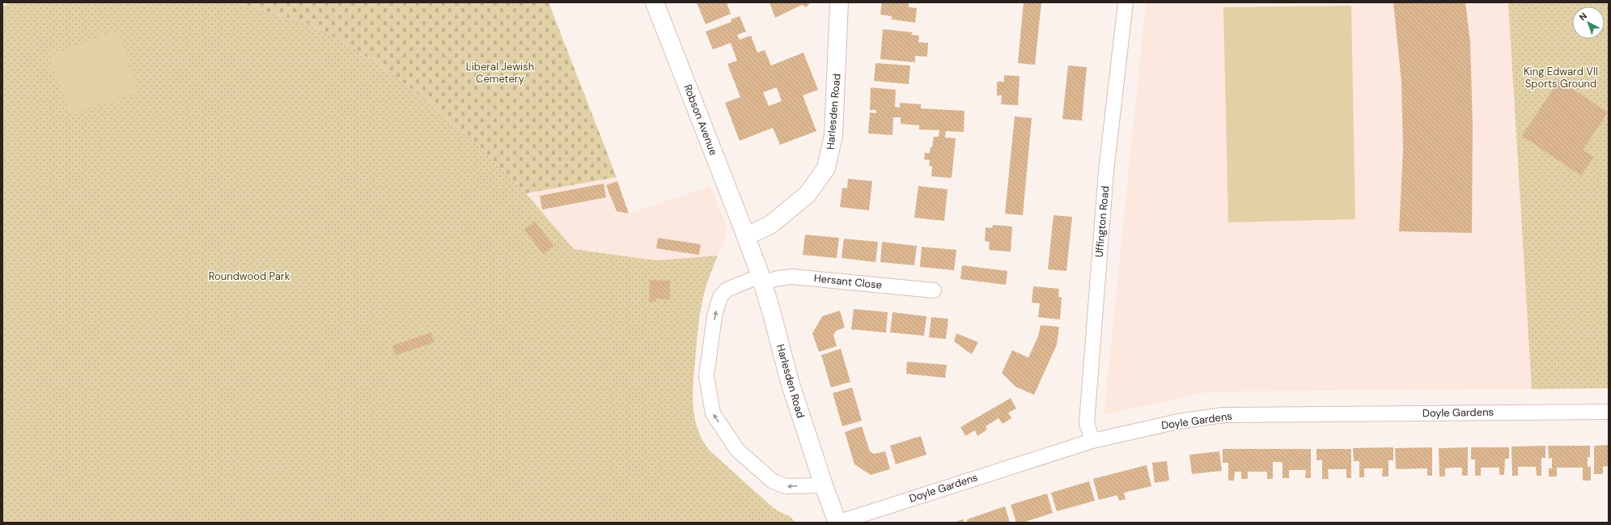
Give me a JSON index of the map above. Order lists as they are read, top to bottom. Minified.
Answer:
{"streets":{"street":["Harlesden Road","Robson Avenue","Uffington Road","Hersant Close","Doyle Gardens"]},"crossings":[["Harlesden Road","Robson Avenue"],["Harlesden Road","Hersant Close"],["Harlesden Road","Doyle Gardens"],["Uffington Road","Doyle Gardens"]],"parks":["Liberal Jewish Cemetery","King Edward VII Sports Ground","Roundwood Park"],"north":"top left"}
